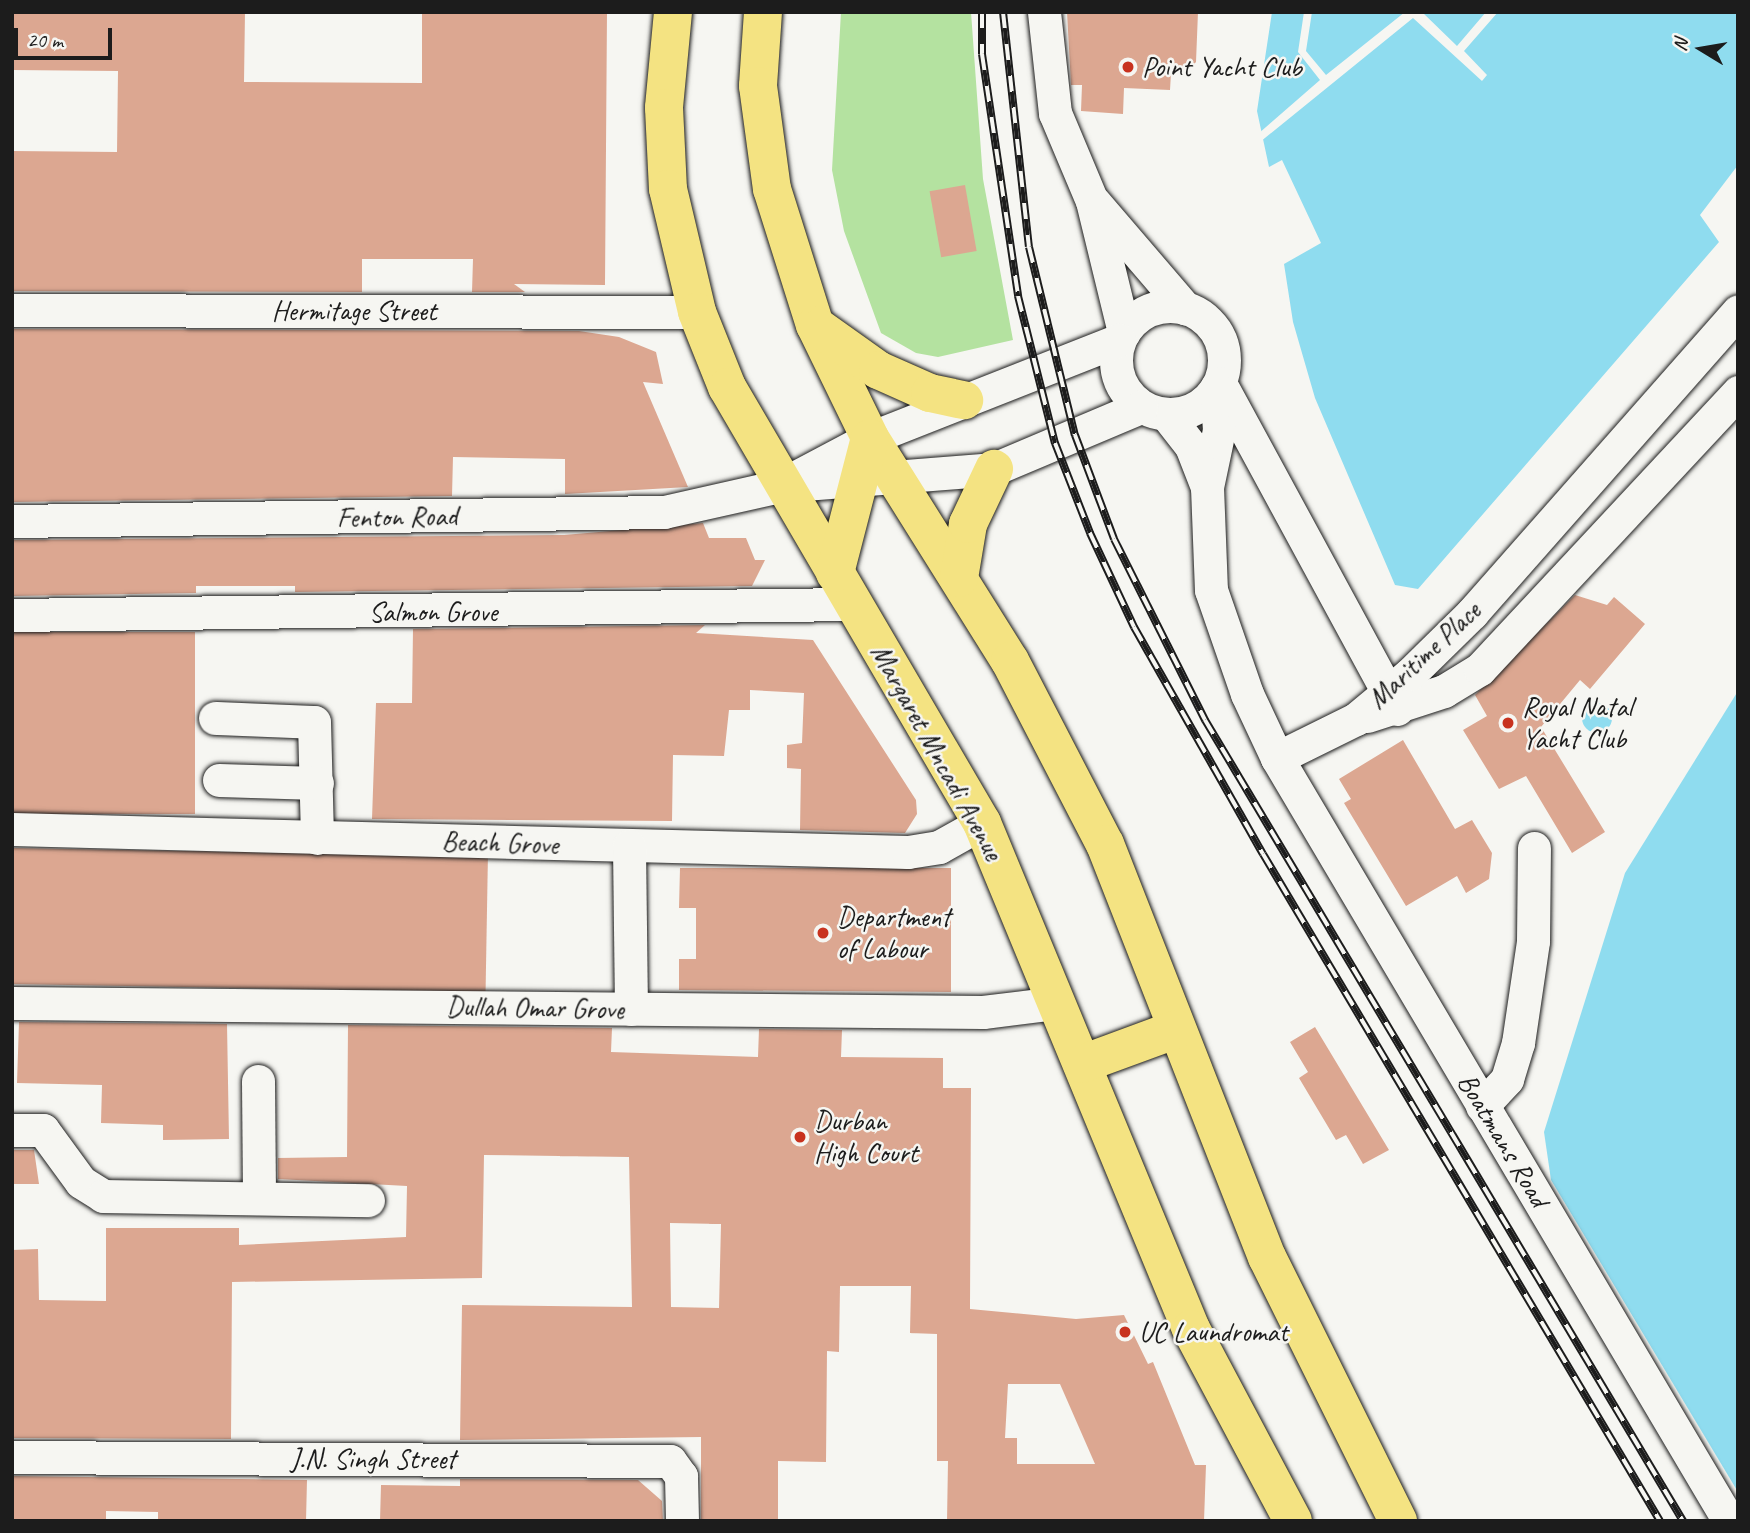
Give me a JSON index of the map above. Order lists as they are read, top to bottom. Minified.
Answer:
{"streets":{"main road":["Margaret Mncadi Avenue"],"street":["Hermitage Street","Fenton Road","Salmon Grove","Maritime Place","Beach Grove","Dullah Omar Grove","Boatmans Road","J.N. Singh Street"]},"crossings":[["Hermitage Street","Margaret Mncadi Avenue"],["Fenton Road","Margaret Mncadi Avenue"],["Salmon Grove","Margaret Mncadi Avenue"],["Maritime Place","Boatmans Road"],["Margaret Mncadi Avenue","Beach Grove"],["Margaret Mncadi Avenue","Dullah Omar Grove"]],"places":["Point Yacht Club","Royal Natal Yacht Club","Department of Labour","Durban High Court","UC Laundromat"],"scale_bar":"20 m","north":"left"}
